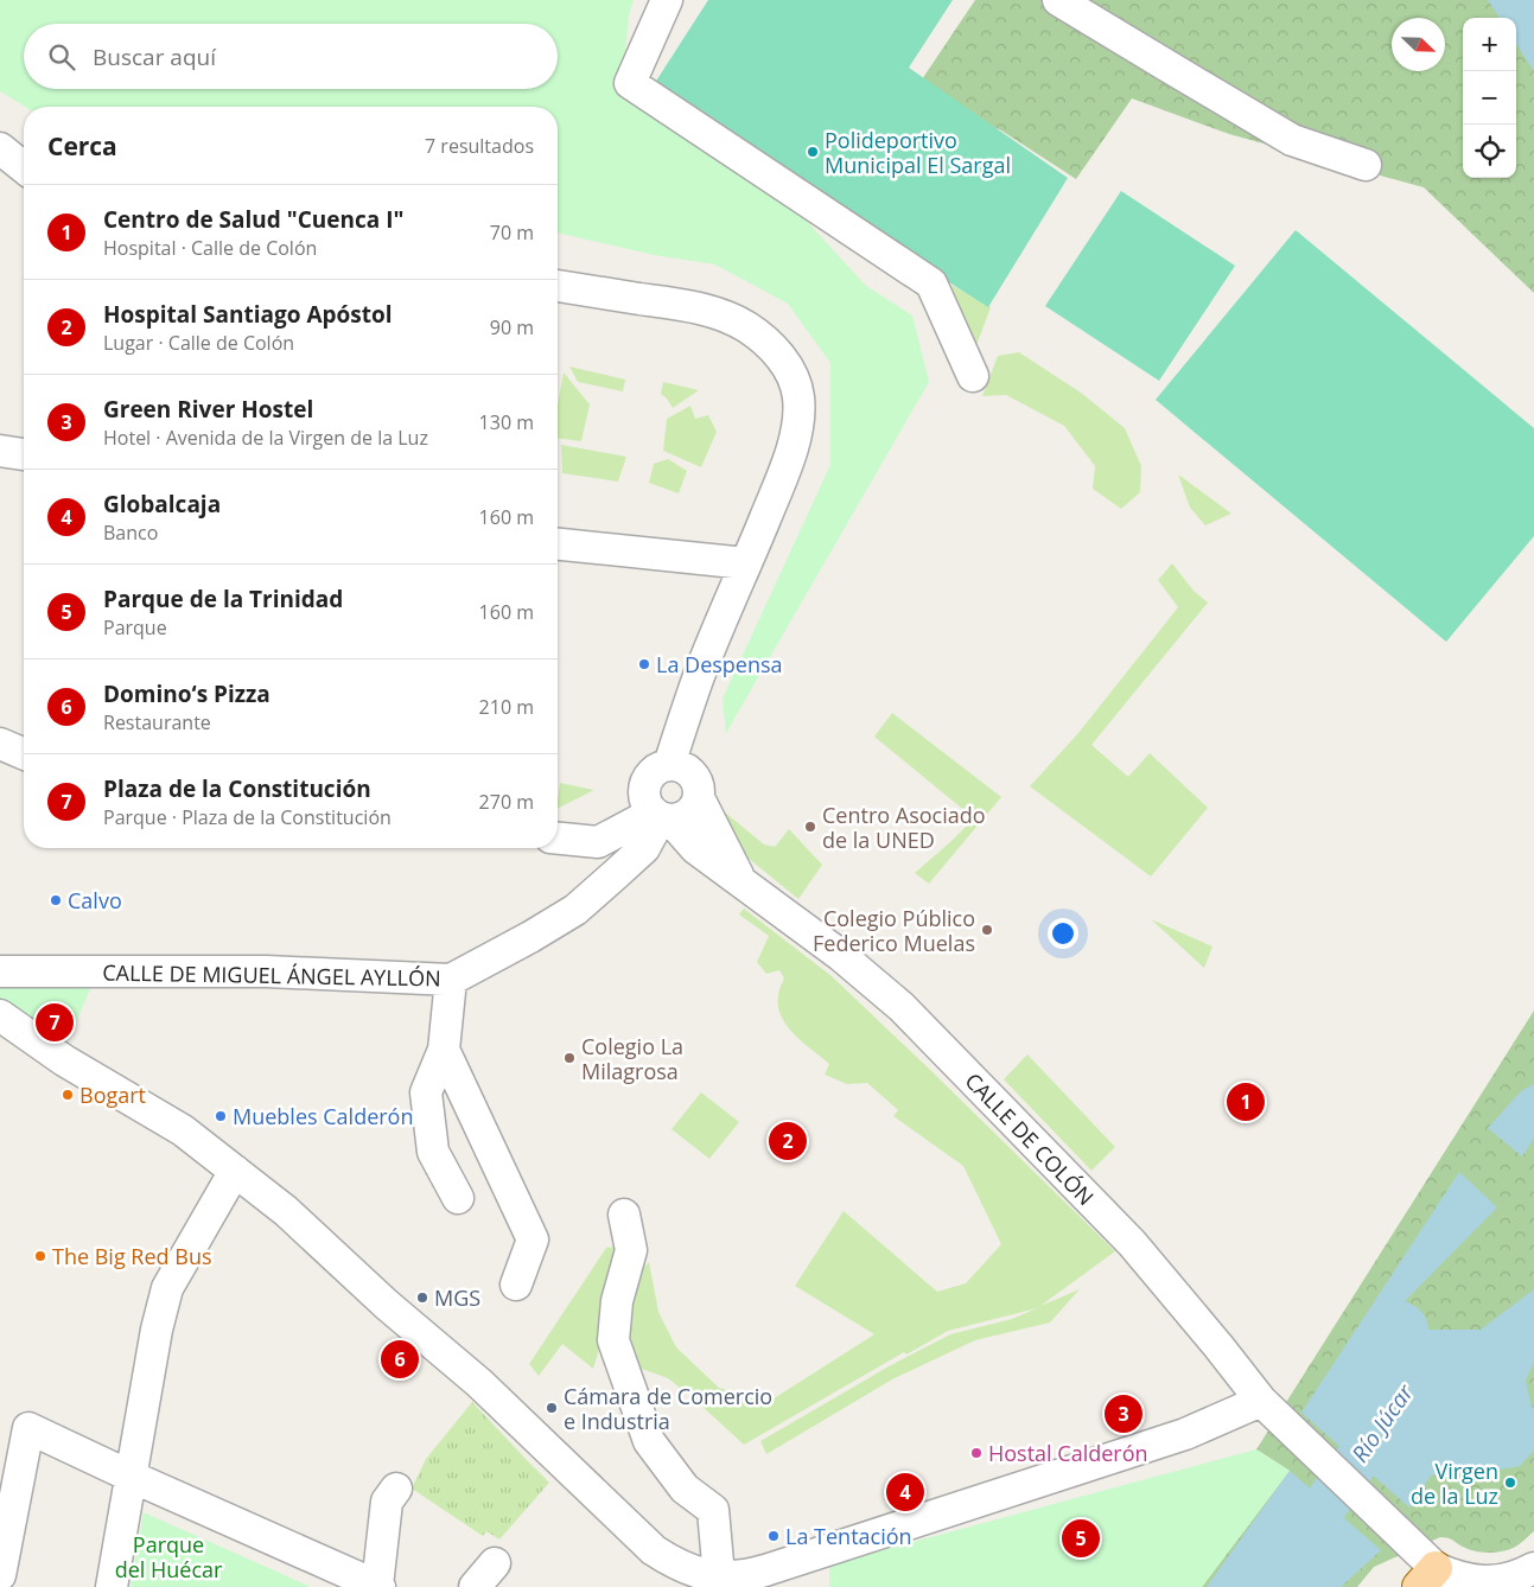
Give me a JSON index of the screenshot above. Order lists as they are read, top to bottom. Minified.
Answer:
{"streets":{"street":["CALLE DE MIGUEL ÁNGEL AYLLÓN","CALLE DE COLÓN"]},"crossings":[["CALLE DE MIGUEL ÁNGEL AYLLÓN","CALLE DE COLÓN"]],"water":["Río Júcar"],"parks":["Parque del Huécar"],"places":["Polideportivo Municipal El Sargal","La Despensa","Centro Asociado de la UNED","Calvo","Colegio Público Federico Muelas","Colegio La Milagrosa","Bogart","Muebles Calderón","The Big Red Bus","MGS","Cámara de Comercio e Industria","Hostal Calderón","Virgen de la Luz","La Tentación"],"north":"bottom right","page":{"map_buttons":["+","−"],"search":"Buscar aquí","heading":["Cerca","7 resultados"],"list":[{"mark":"1","name":"Centro de Salud \"Cuenca I\"","note":"Hospital · Calle de Colón","value":"70 m"},{"mark":"2","name":"Hospital Santiago Apóstol","note":"Lugar · Calle de Colón","value":"90 m"},{"mark":"3","name":"Green River Hostel","note":"Hotel · Avenida de la Virgen de la Luz","value":"130 m"},{"mark":"4","name":"Globalcaja","note":"Banco","value":"160 m"},{"mark":"5","name":"Parque de la Trinidad","note":"Parque","value":"160 m"},{"mark":"6","name":"Domino‘s Pizza","note":"Restaurante","value":"210 m"},{"mark":"7","name":"Plaza de la Constitución","note":"Parque · Plaza de la Constitución","value":"270 m"}],"pins":["7","1","2","6","3","4","5"]}}
